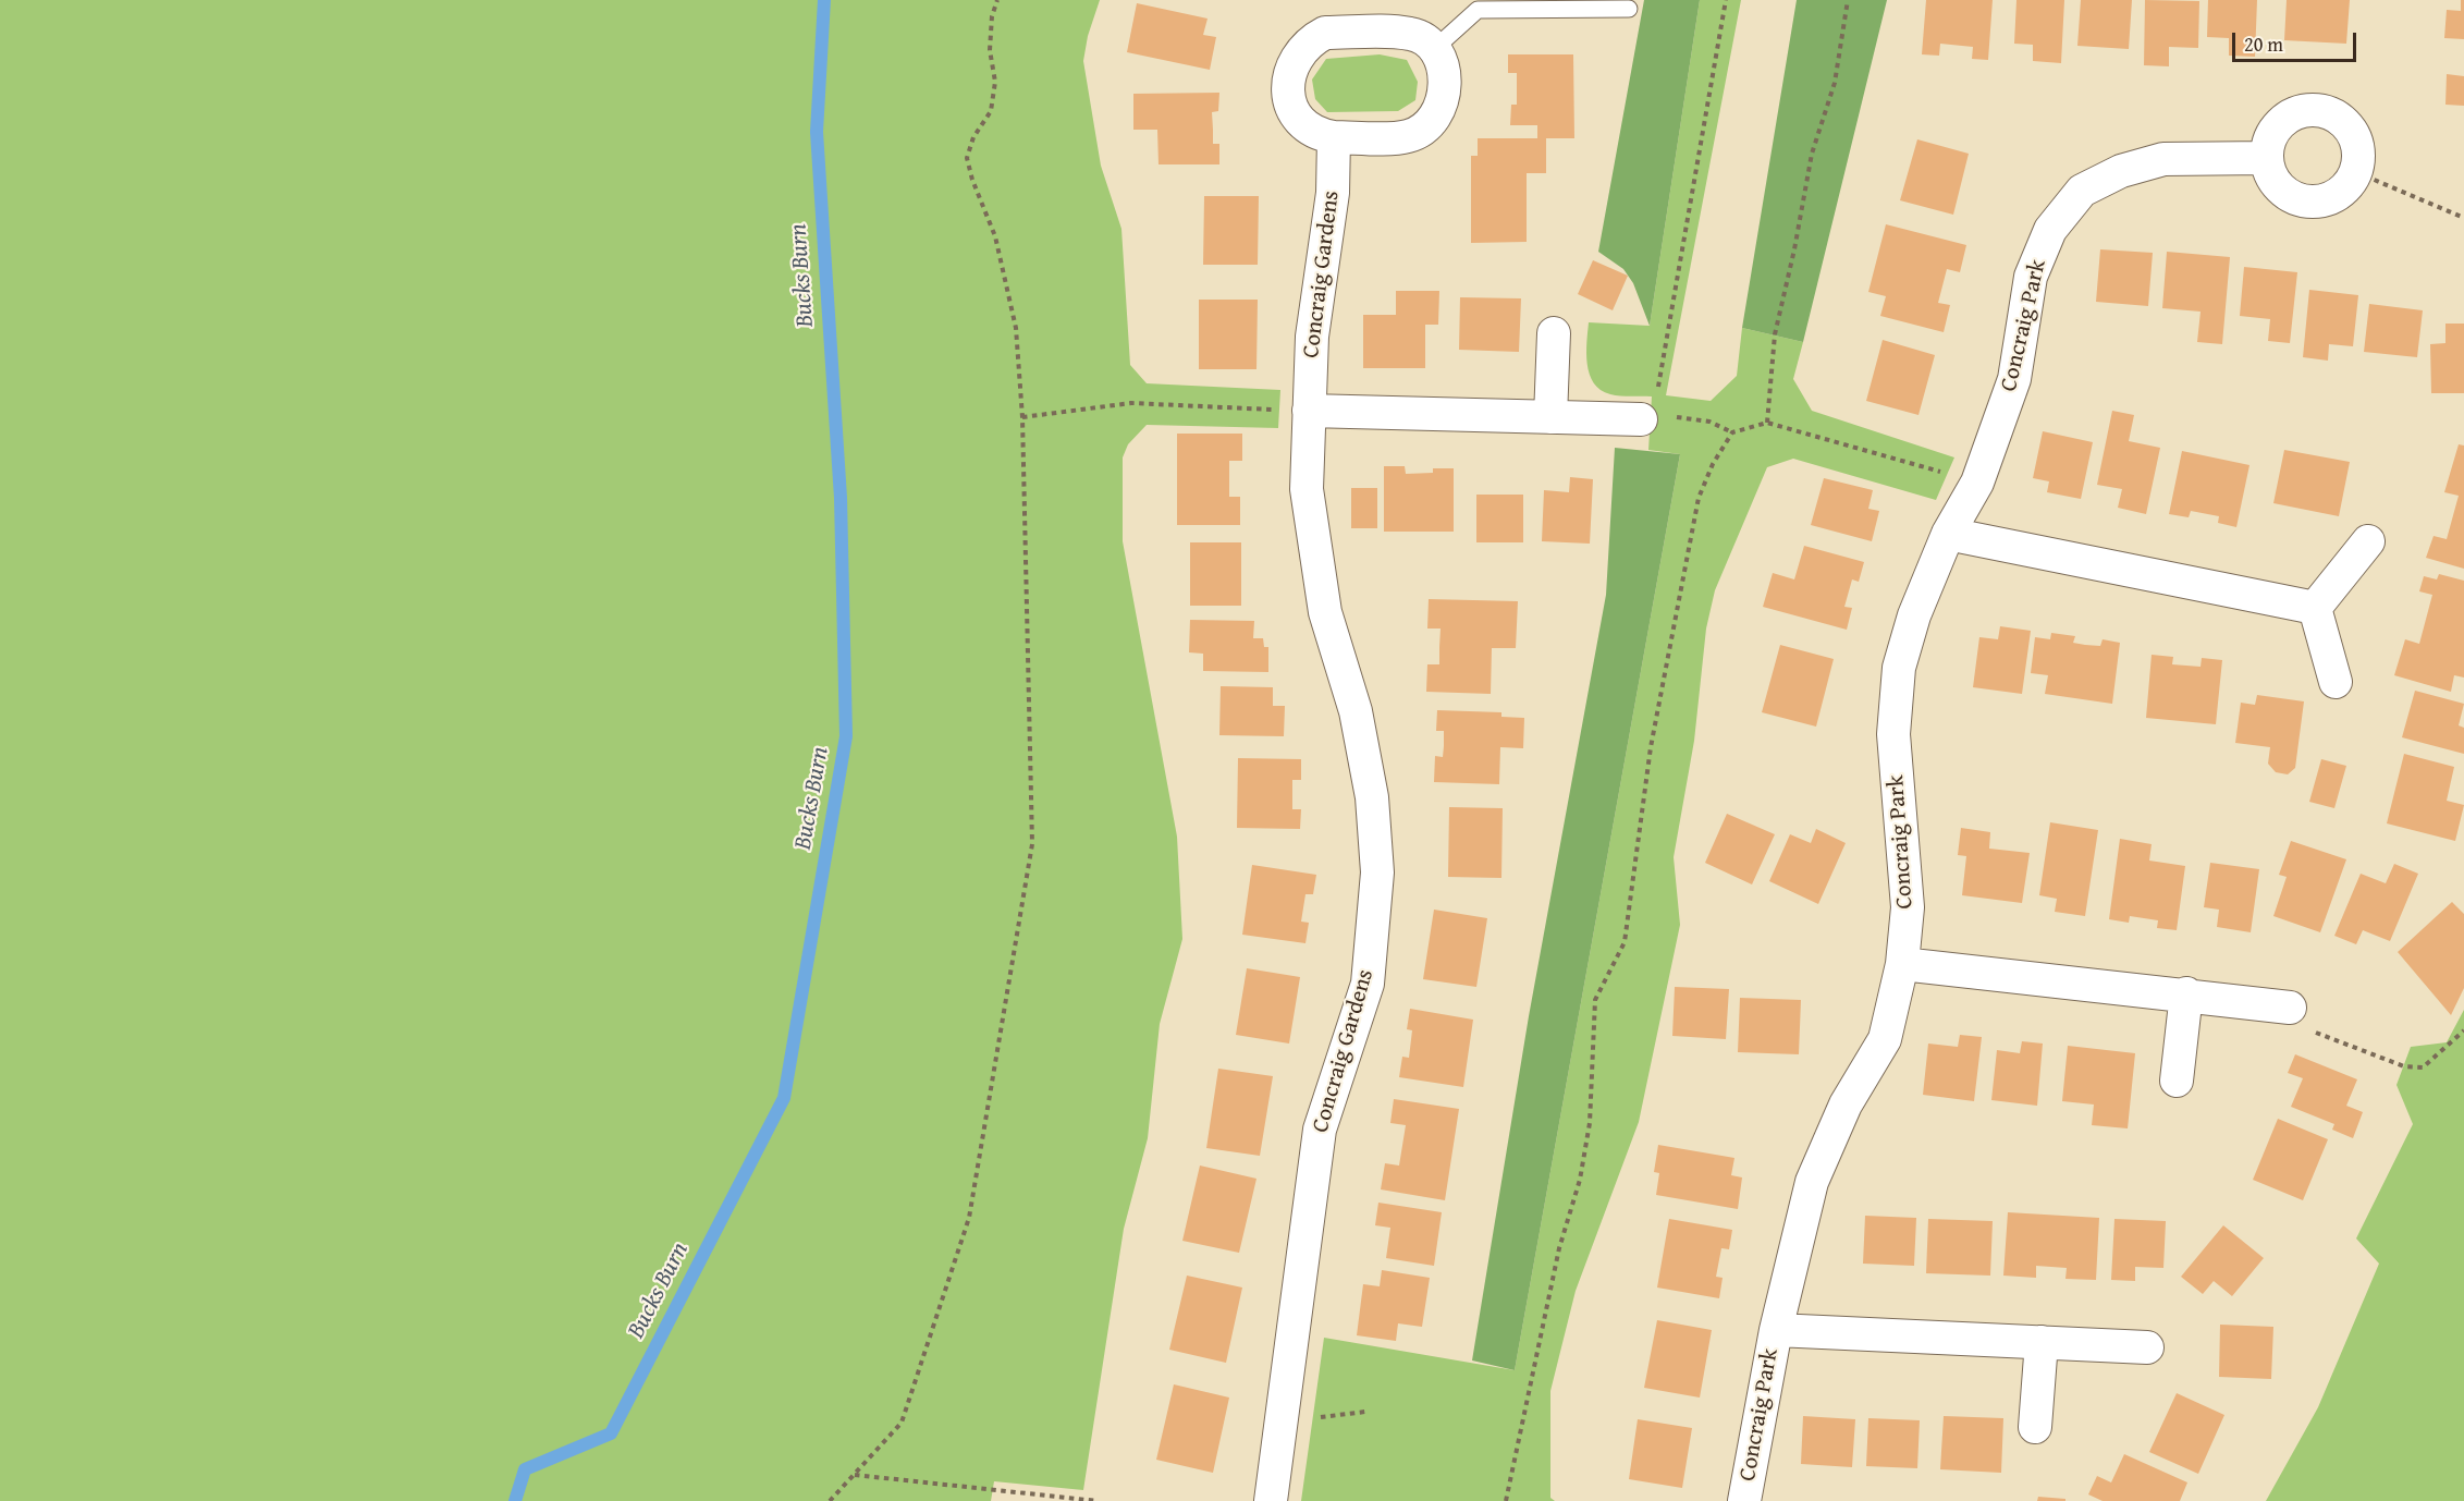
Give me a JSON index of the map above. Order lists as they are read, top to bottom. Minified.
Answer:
{"streets":{"street":["Concraig Gardens","Concraig Park"]},"water":["Bucks Burn"],"scale_bar":"20 m"}
